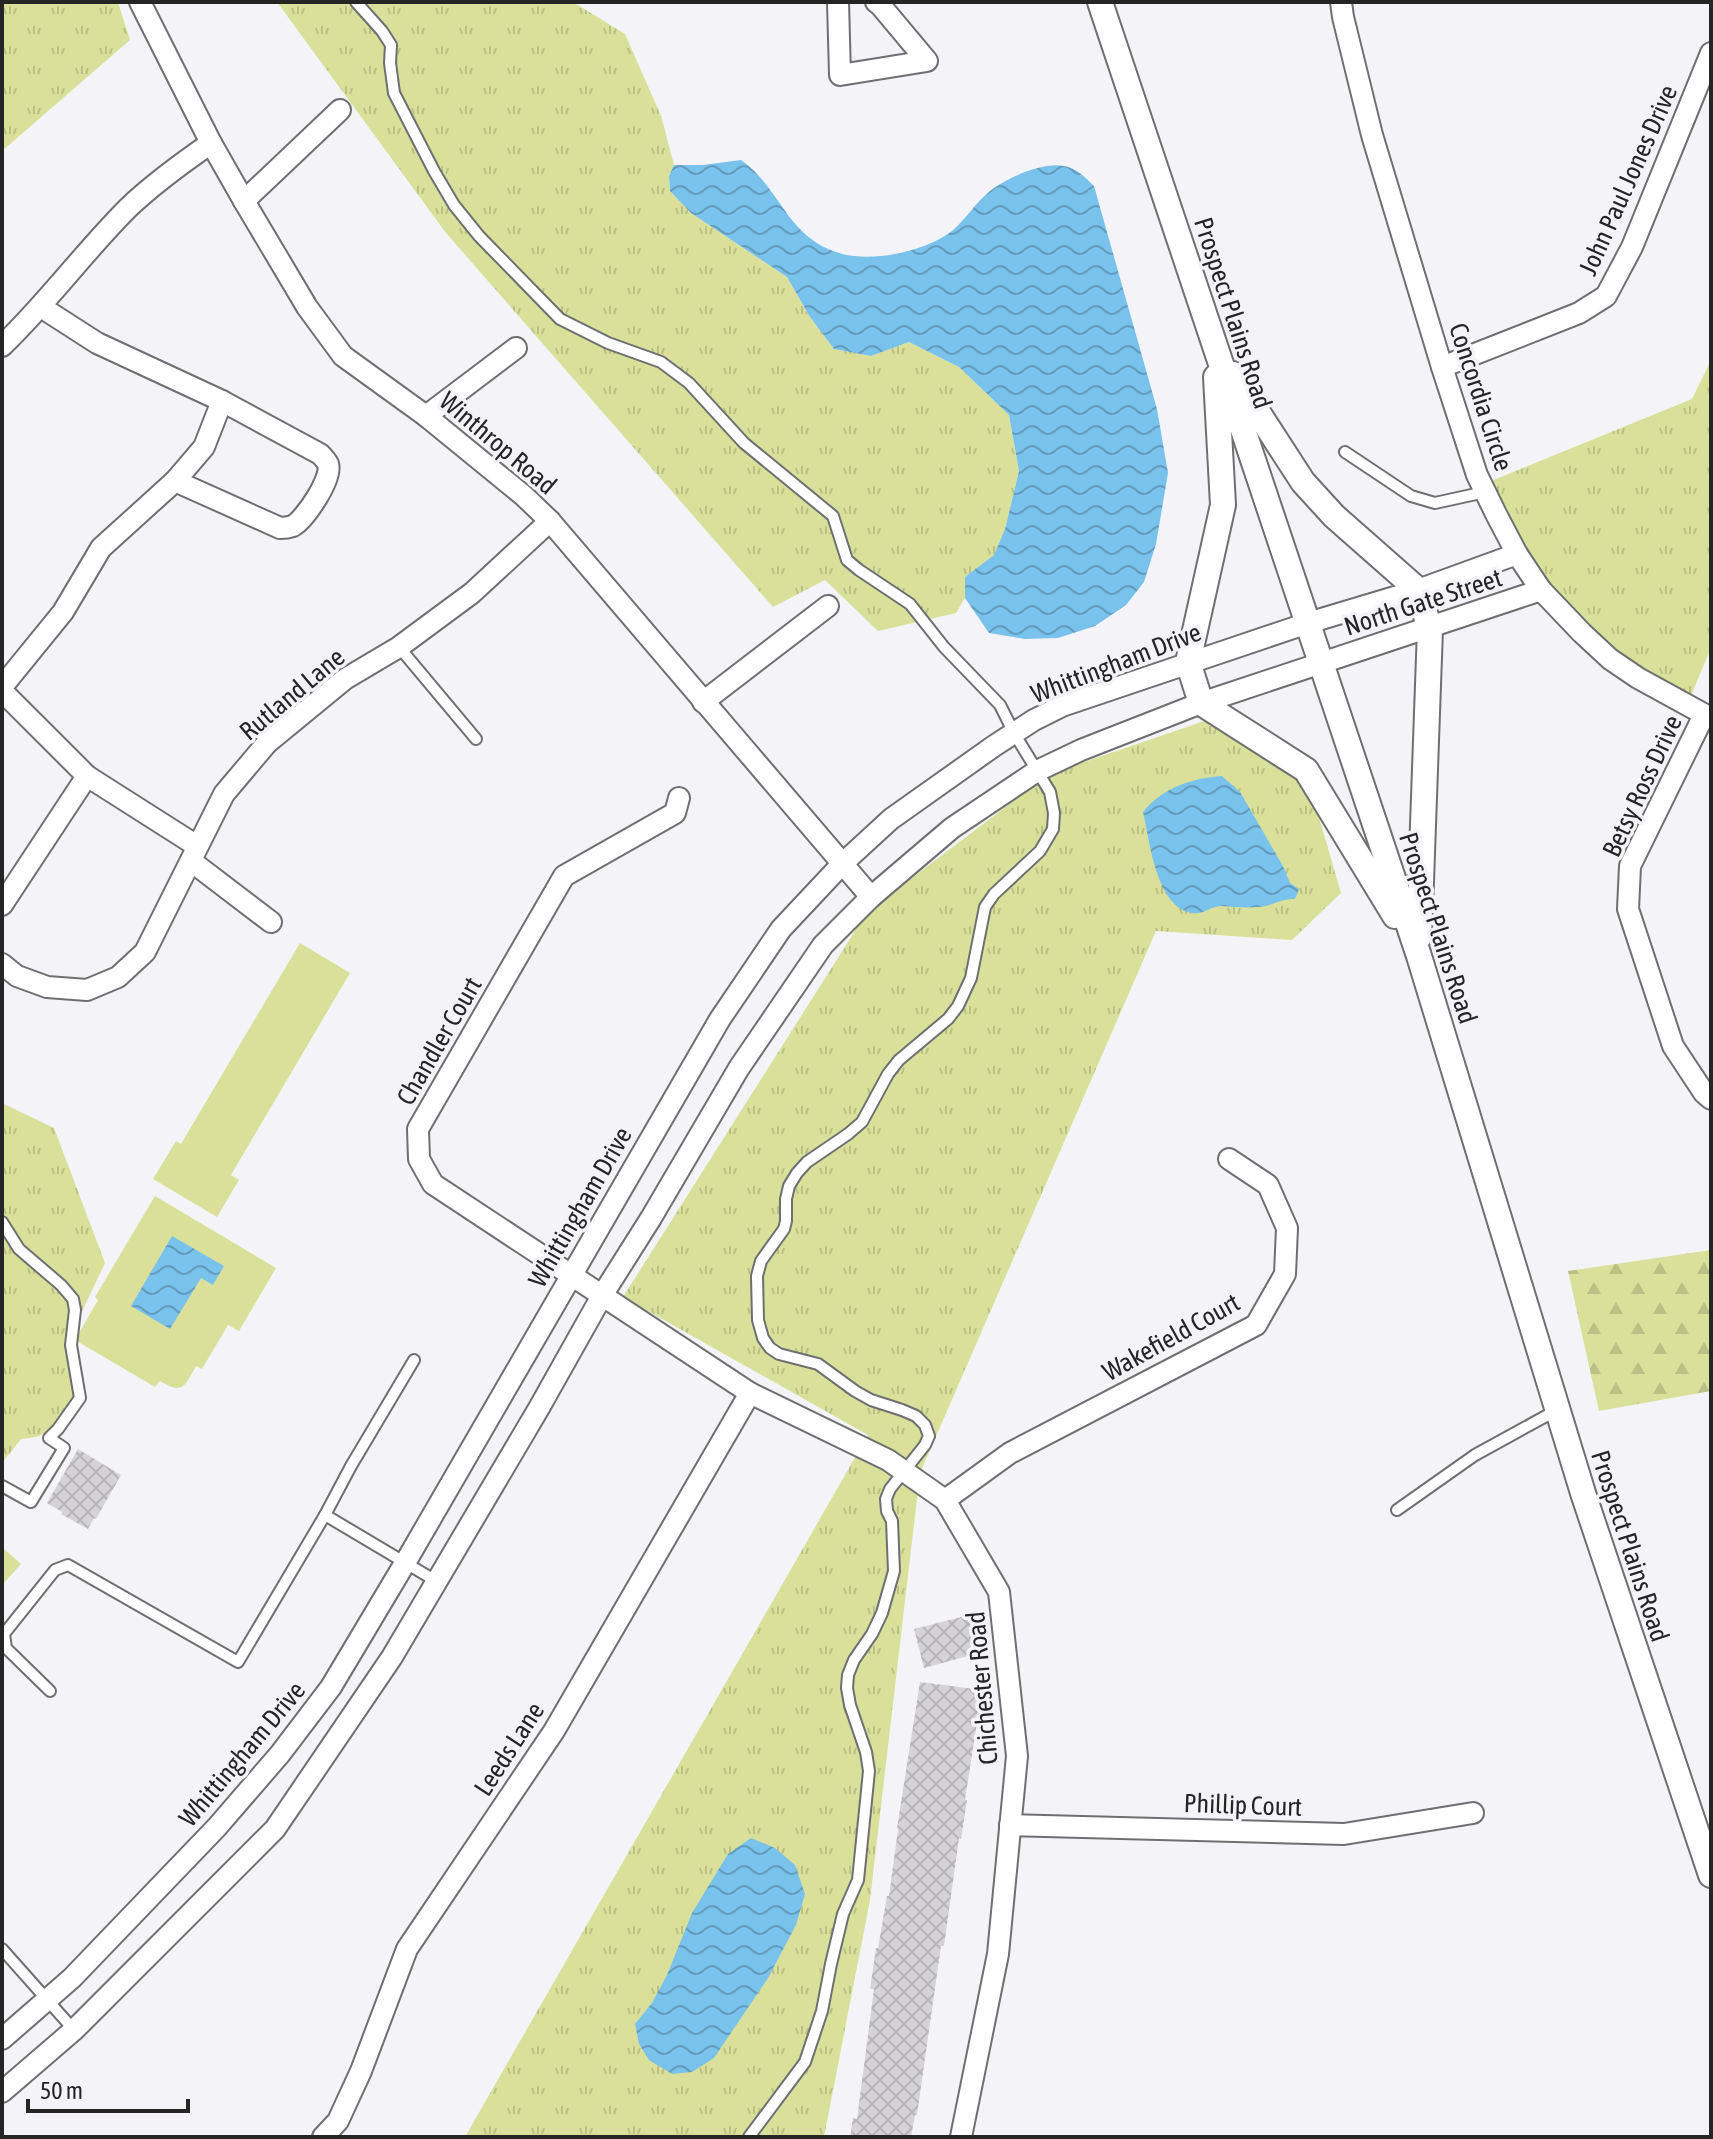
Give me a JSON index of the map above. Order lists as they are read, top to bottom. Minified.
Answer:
{"streets":{"street":["John Paul Jones Drive","Prospect Plains Road","Concordia Circle","Winthrop Road","North Gate Street","Whittingham Drive","Rutland Lane","Betsy Ross Drive","Chandler Court","Wakefield Court","Chichester Road","Leeds Lane","Phillip Court"]},"crossings":[["John Paul Jones Drive","Concordia Circle"],["Prospect Plains Road","North Gate Street"],["Prospect Plains Road","Whittingham Drive"],["Concordia Circle","North Gate Street"],["Concordia Circle","Betsy Ross Drive"],["Winthrop Road","Whittingham Drive"],["Winthrop Road","Rutland Lane"],["North Gate Street","Whittingham Drive"],["Whittingham Drive","Chandler Court"],["Chandler Court","Chichester Road"],["Wakefield Court","Chichester Road"],["Chichester Road","Leeds Lane"],["Chichester Road","Phillip Court"]],"scale_bar":"50 m"}
